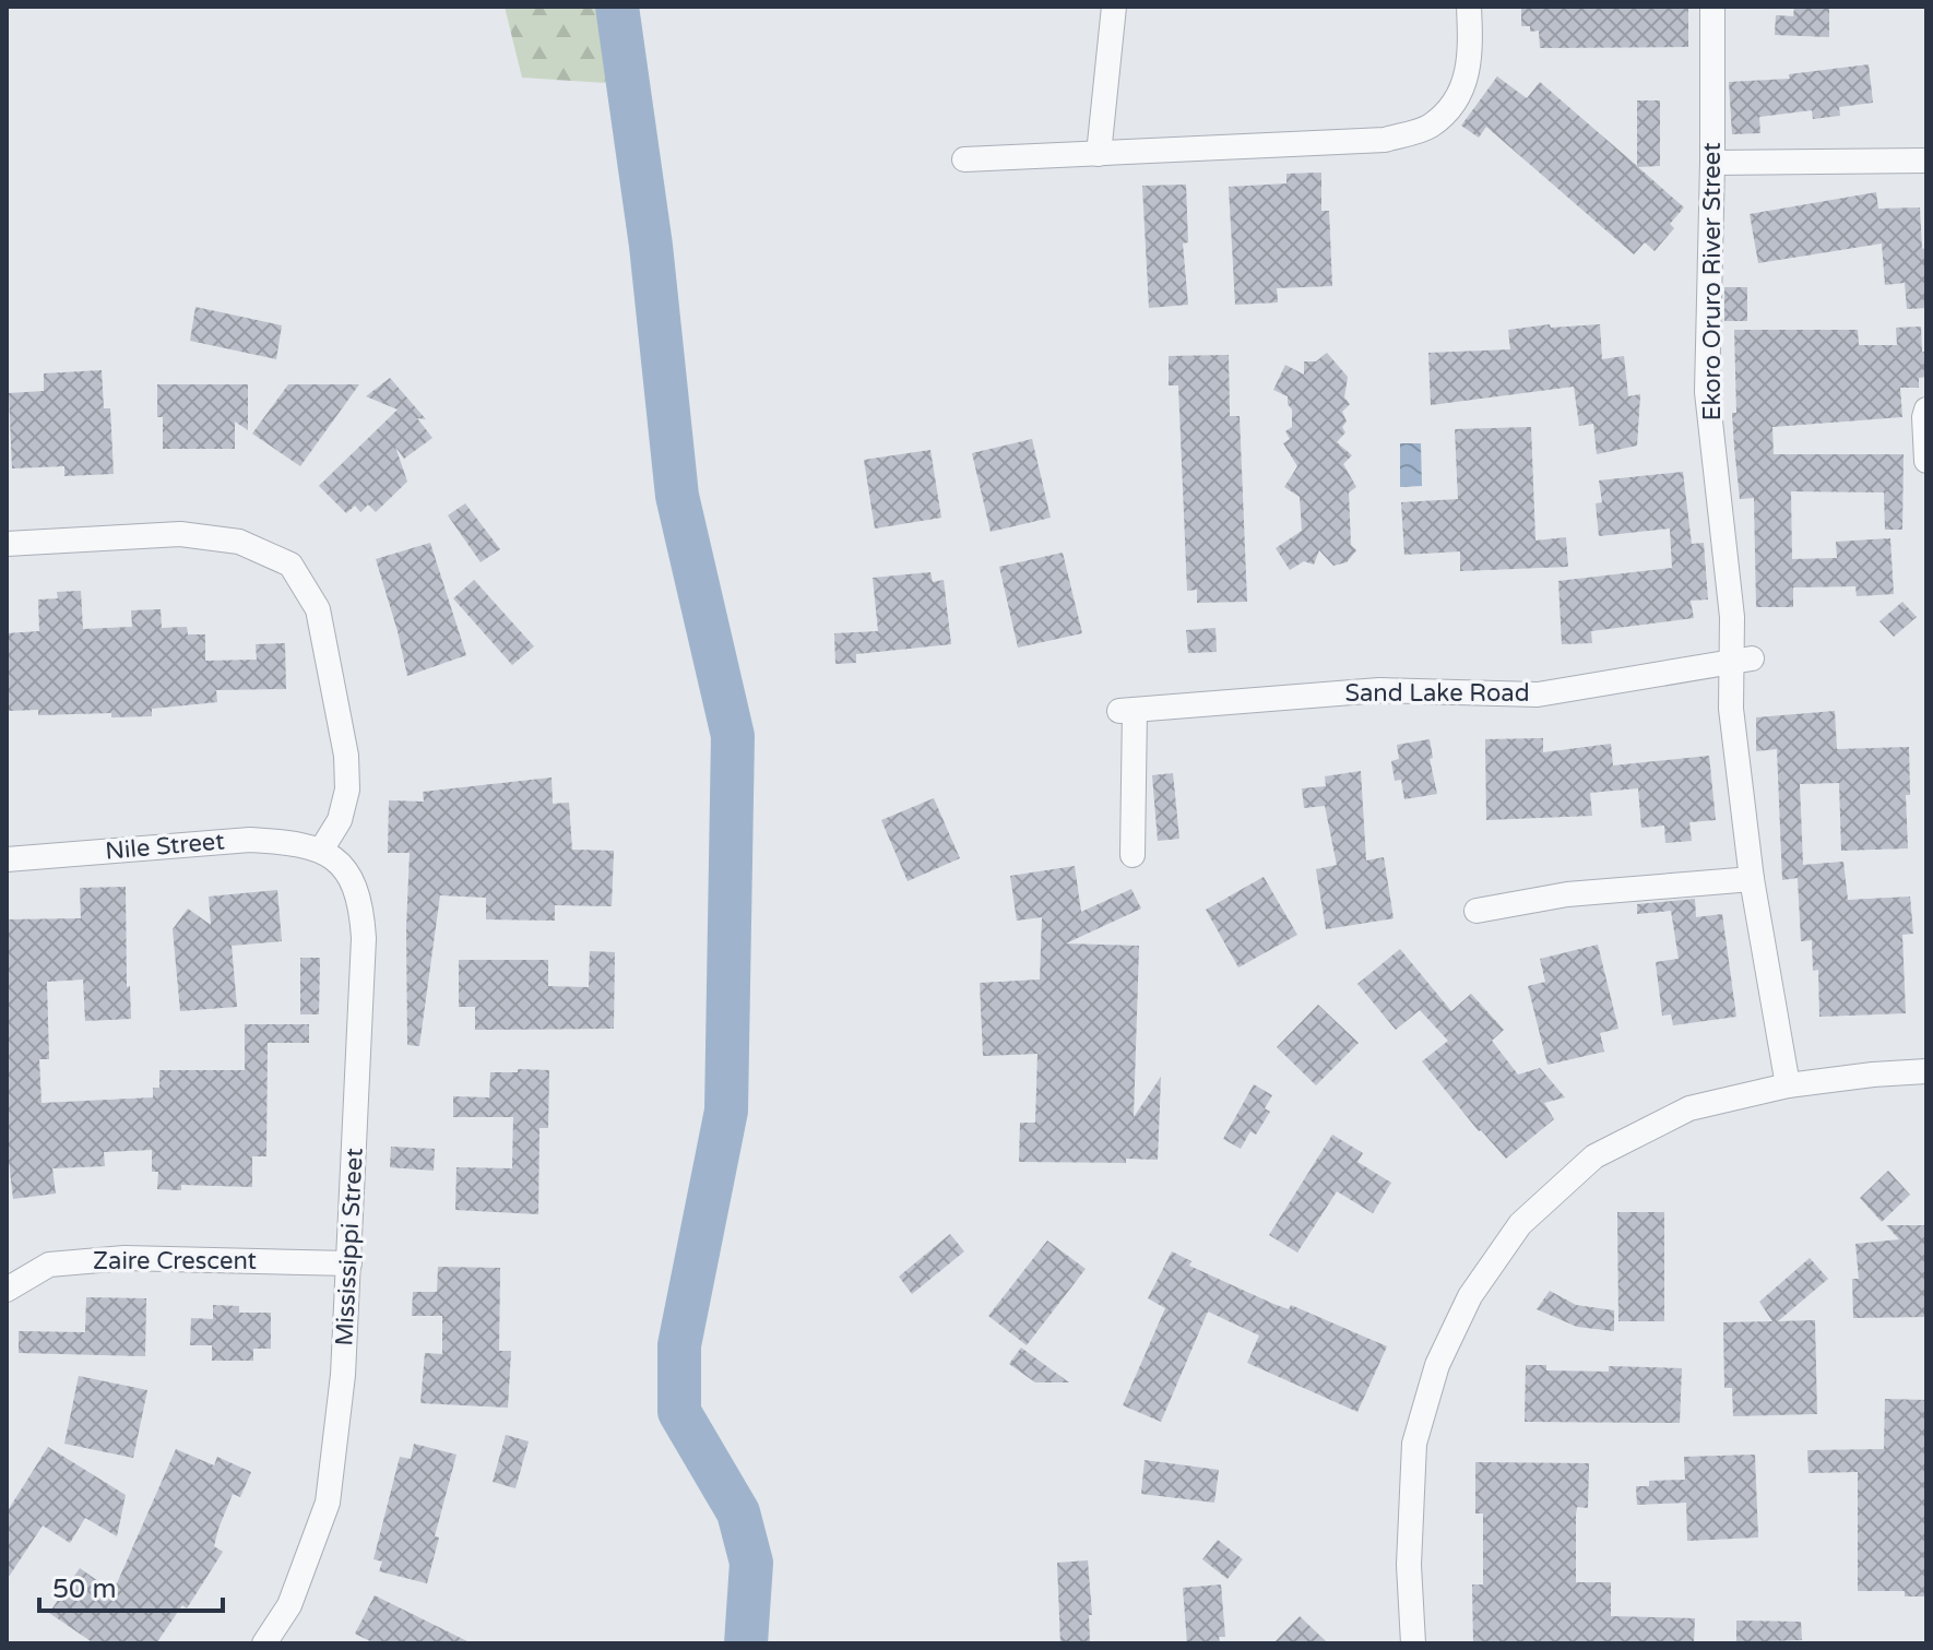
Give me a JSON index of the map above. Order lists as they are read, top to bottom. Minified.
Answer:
{"streets":{"street":["Ekoro Oruro River Street","Sand Lake Road","Nile Street","Mississippi Street","Zaire Crescent"]},"crossings":[["Ekoro Oruro River Street","Sand Lake Road"],["Nile Street","Mississippi Street"],["Mississippi Street","Zaire Crescent"]],"scale_bar":"50 m"}
